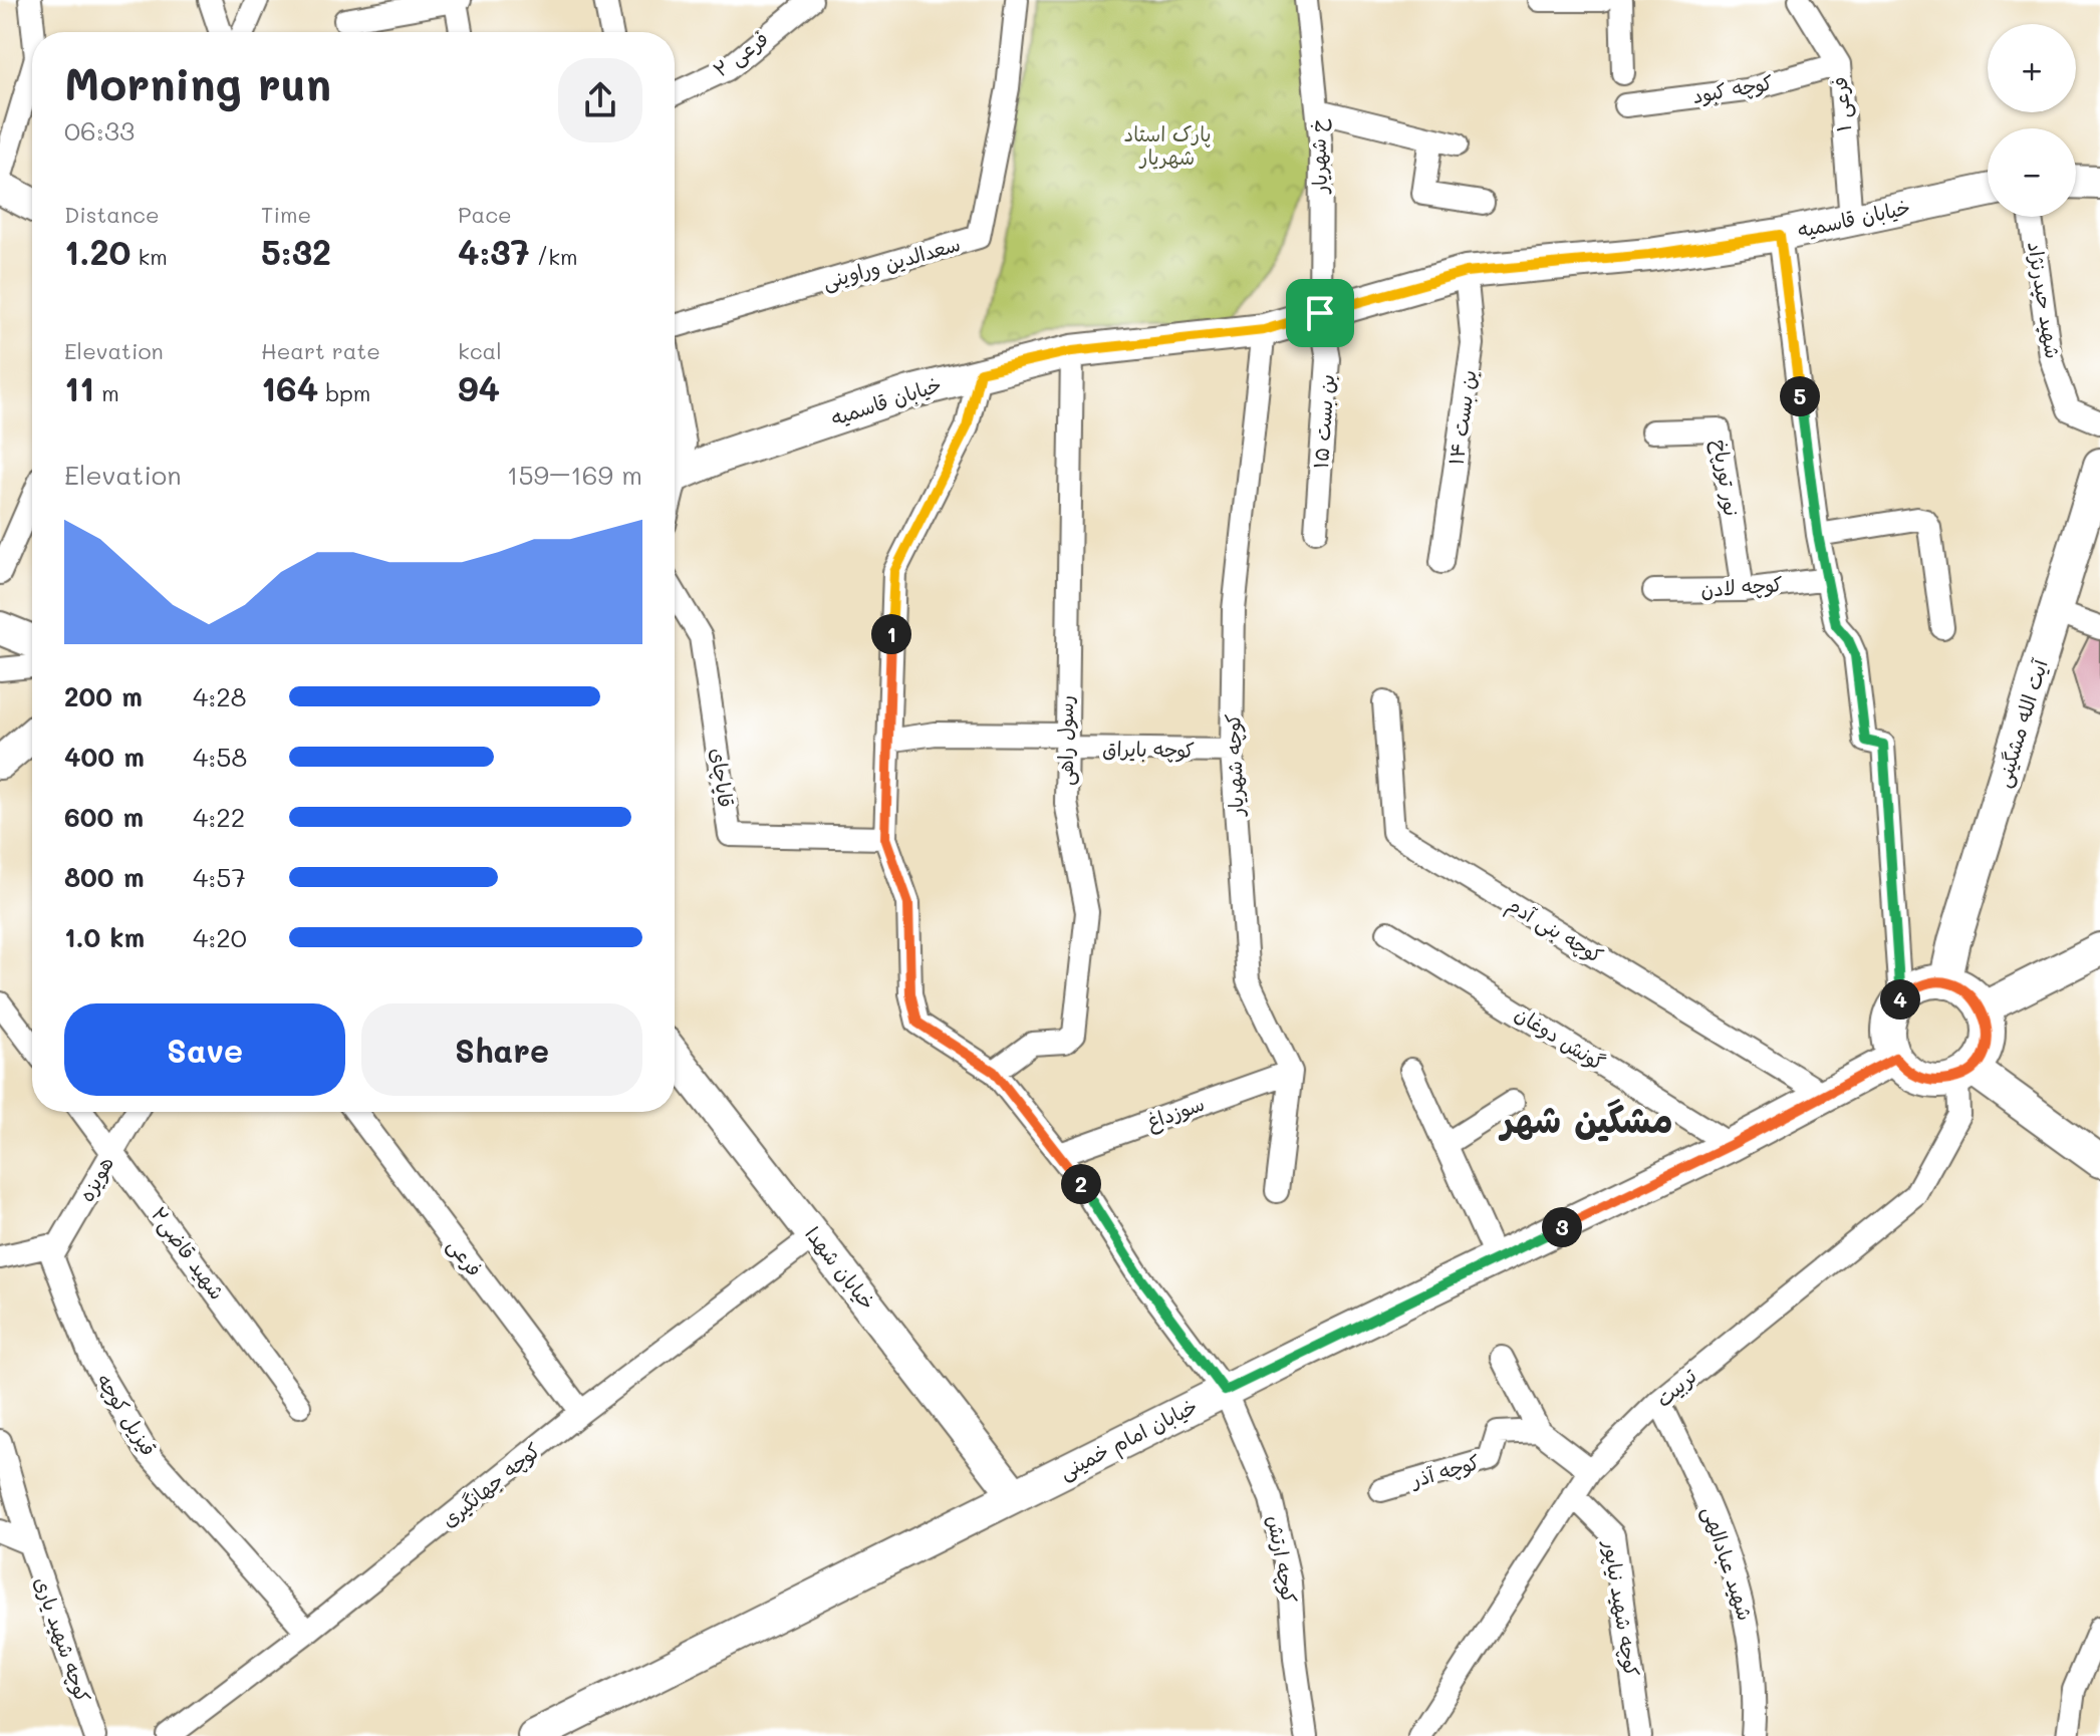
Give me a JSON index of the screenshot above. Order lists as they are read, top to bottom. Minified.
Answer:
{"streets":{"main road":["خیابان قاسمیه","آیت الله مشگینی","خیابان شهدا","خیابان امام خمینی"],"street":["فرعی ۲","کوچه کبود","فرعی ۱","خ شهریار","سعدالدین وراوینی","شهید حیدرنژاد","بن بست ۱۴","بن بست ۱۵","نور تورپاخ","کوچه لادن","رسول راهی","کوچه بایراق","کوچه شهریار","قایاچای","کوچه بنی آدم","گونش دوغان","سوزداغ","هویزه","شهید قاضی۲","فرعی","تربیت","قیزیل کوچه","کوچه آذر","کوچه جهانگیری","کوچه ارتش","شهید عبادالهی","کوچه شهید نیاپور","کوچه شهید یاری"]},"crossings":[["کوچه کبود","فرعی ۱"],["فرعی ۱","خیابان قاسمیه"],["خ شهریار","خیابان قاسمیه"],["خ شهریار","بن بست ۱۵"],["خیابان قاسمیه","بن بست ۱۴"],["خیابان قاسمیه","بن بست ۱۵"],["خیابان قاسمیه","رسول راهی"],["خیابان قاسمیه","کوچه شهریار"],["نور تورپاخ","کوچه لادن"],["آیت الله مشگینی","تربیت"],["آیت الله مشگینی","خیابان امام خمینی"],["رسول راهی","کوچه بایراق"],["رسول راهی","کوچه ارتش"],["کوچه بایراق","کوچه شهریار"],["کوچه شهریار","سوزداغ"],["قایاچای","کوچه ارتش"],["کوچه بنی آدم","خیابان امام خمینی"],["گونش دوغان","خیابان امام خمینی"],["سوزداغ","کوچه ارتش"],["هویزه","شهید قاضی۲"],["هویزه","قیزیل کوچه"],["فرعی","کوچه جهانگیری"],["خیابان شهدا","خیابان امام خمینی"],["خیابان شهدا","کوچه جهانگیری"],["تربیت","خیابان امام خمینی"],["تربیت","شهید عبادالهی"],["تربیت","کوچه شهید نیاپور"],["قیزیل کوچه","کوچه جهانگیری"],["خیابان امام خمینی","کوچه ارتش"]],"districts":["مشگین شهر"],"parks":["پارک استاد شهریار"],"page":{"map_buttons":["+","−"],"heading":["Morning run","06:33"],"stats":[["Distance","1.20 km"],["Time","5:32"],["Pace","4:37 /km"],["Elevation","11 m"],["Heart rate","164 bpm"],["kcal","94"]],"pins":["5","1","4","2","3"],"chart":["Elevation","159–169 m"],"list":[{"name":"200 m","note":"4:28"},{"name":"400 m","note":"4:58"},{"name":"600 m","note":"4:22"},{"name":"800 m","note":"4:57"},{"name":"1.0 km","note":"4:20"}],"buttons":["Save","Share"]}}
